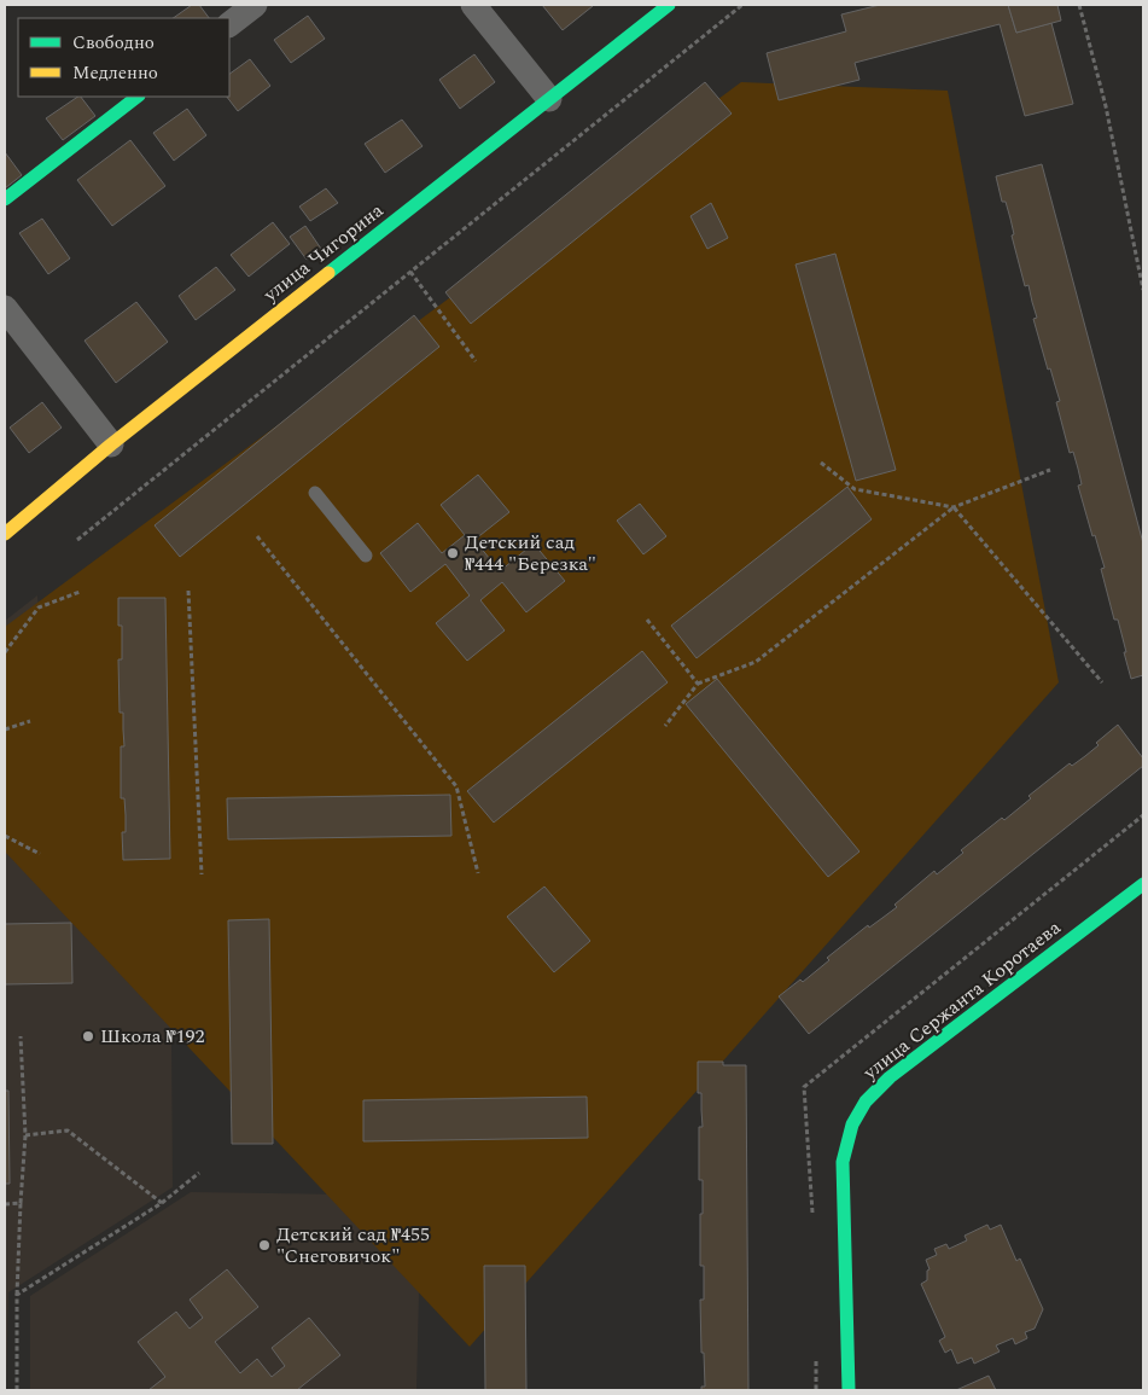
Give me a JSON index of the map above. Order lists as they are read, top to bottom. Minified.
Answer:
{"streets":{"street":["улица Чигорина","улица Сержанта Коротаева"]},"places":["Детский сад №444 \"Березка\"","Школа №192","Детский сад №455 \"Снеговичок\""],"legend":["Свободно","Медленно"]}
